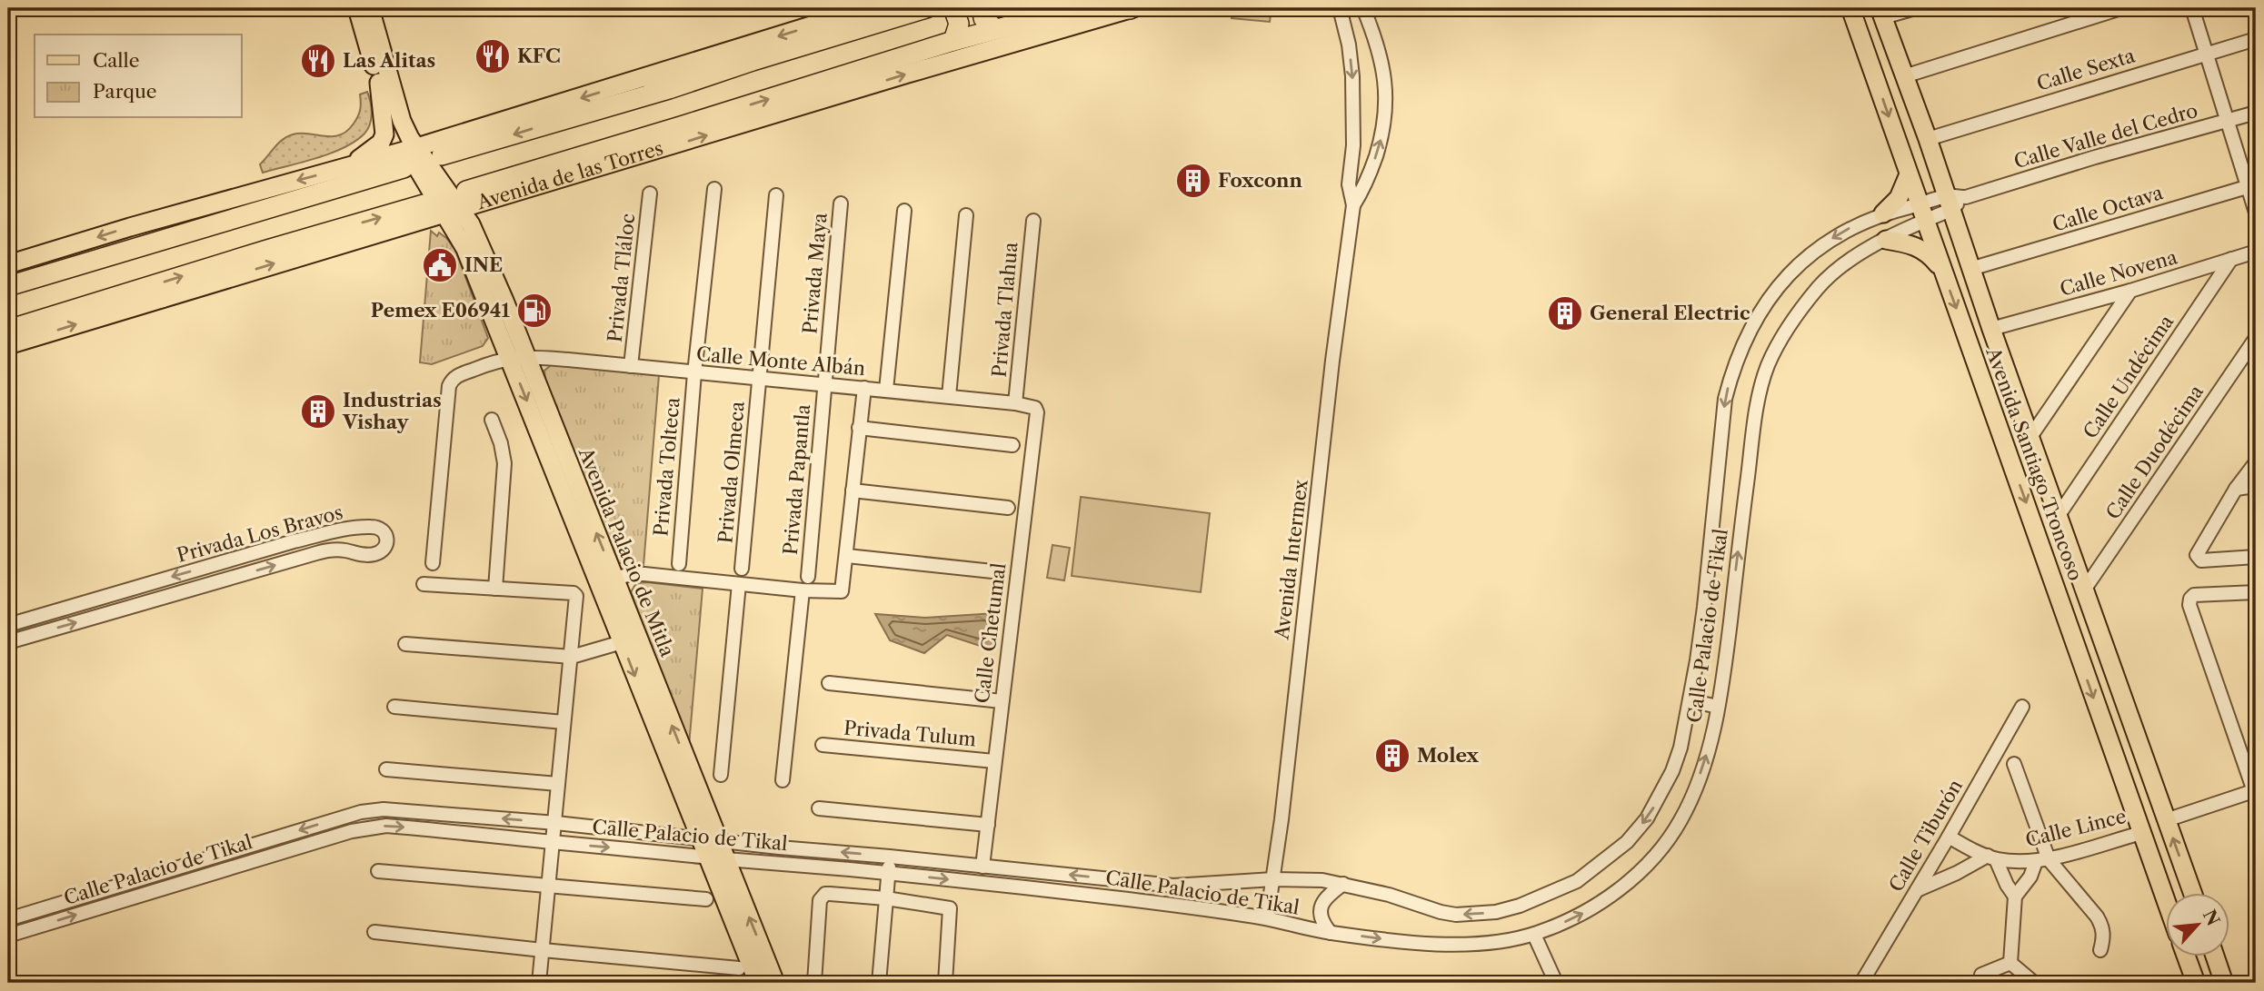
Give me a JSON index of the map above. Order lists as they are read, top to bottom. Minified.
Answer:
{"streets":{"highway":["Avenida de las Torres"],"main road":["Avenida Santiago Troncoso","Avenida Palacio de Mitla"],"street":["Calle Sexta","Calle Valle del Cedro","Calle Octava","Privada Maya","Calle Novena","Privada Tláloc","Privada Tlahua","Calle Monte Albán","Calle Undécima","Calle Duodécima","Privada Tolteca","Privada Olmeca","Privada Papantla","Privada Los Bravos","Avenida Intermex","Calle Palacio de Tikal","Calle Chetumal","Privada Tulum","Calle Lince","Calle Tiburón"]},"crossings":[["Calle Sexta","Avenida Santiago Troncoso"],["Calle Valle del Cedro","Avenida Santiago Troncoso"],["Calle Valle del Cedro","Calle Palacio de Tikal"],["Avenida de las Torres","Avenida Palacio de Mitla"],["Calle Octava","Avenida Santiago Troncoso"],["Privada Maya","Calle Monte Albán"],["Privada Maya","Privada Papantla"],["Calle Novena","Calle Undécima"],["Calle Novena","Avenida Santiago Troncoso"],["Privada Tláloc","Calle Monte Albán"],["Privada Tlahua","Calle Monte Albán"],["Calle Monte Albán","Privada Tolteca"],["Calle Monte Albán","Privada Olmeca"],["Calle Monte Albán","Privada Papantla"],["Calle Monte Albán","Avenida Palacio de Mitla"],["Calle Monte Albán","Calle Chetumal"],["Calle Undécima","Avenida Santiago Troncoso"],["Calle Duodécima","Avenida Santiago Troncoso"],["Avenida Santiago Troncoso","Calle Palacio de Tikal"],["Avenida Santiago Troncoso","Calle Lince"],["Avenida Palacio de Mitla","Calle Palacio de Tikal"],["Avenida Intermex","Calle Palacio de Tikal"],["Calle Palacio de Tikal","Calle Chetumal"],["Calle Chetumal","Privada Tulum"],["Calle Lince","Calle Tiburón"]],"places":{"restaurant":["KFC","Las Alitas"],"building":["Foxconn","General Electric","Industrias Vishay","Molex"],"public building":["INE"],"fuel station":["Pemex E06941"]},"legend":["Calle","Parque"],"north":"top right"}
